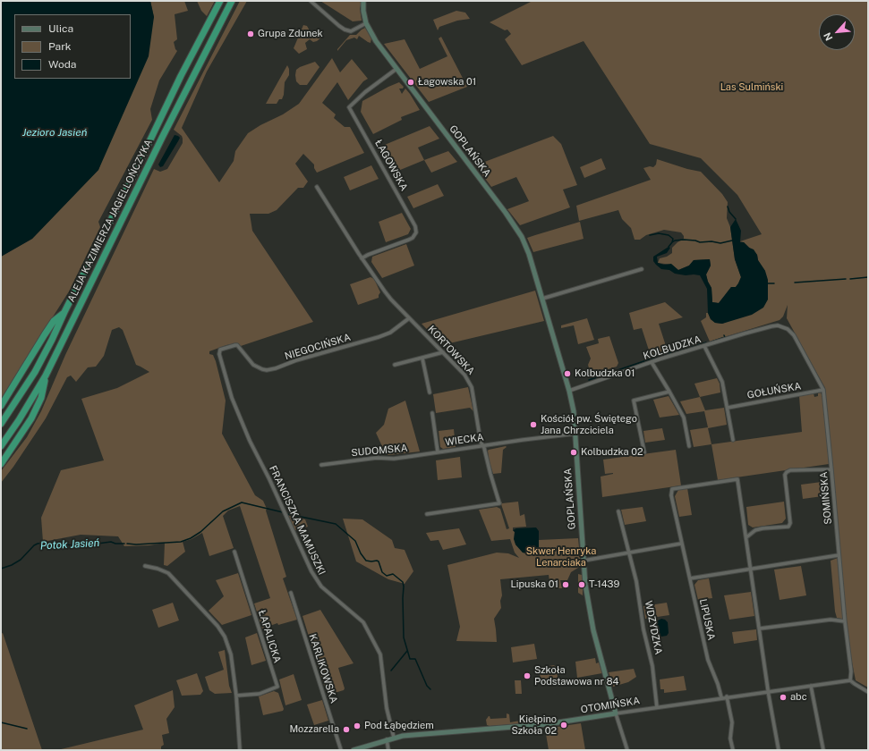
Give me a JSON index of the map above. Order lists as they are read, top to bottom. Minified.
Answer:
{"streets":{"highway":["ALEJA KAZIMIERZA JAGIELLOŃCZYKA"],"street":["GOPLAŃSKA","ŁAGOWSKA","NIEGOCIŃSKA","KOLBUDZKA","KORTOWSKA","GOŁUŃSKA","WIECKA","SUDOMSKA","SOMIŃSKA","FRANCISZKA MAMUSZKI","LIPUSKA","WDZYDZKA","ŁAPALICKA","KARLIKOWSKA","OTOMIŃSKA"]},"crossings":[["GOPLAŃSKA","ŁAGOWSKA"],["GOPLAŃSKA","KOLBUDZKA"],["GOPLAŃSKA","WIECKA"],["GOPLAŃSKA","OTOMIŃSKA"],["ŁAGOWSKA","KORTOWSKA"],["NIEGOCIŃSKA","KORTOWSKA"],["NIEGOCIŃSKA","FRANCISZKA MAMUSZKI"],["KOLBUDZKA","SOMIŃSKA"],["KORTOWSKA","WIECKA"],["GOŁUŃSKA","SOMIŃSKA"],["WIECKA","SUDOMSKA"],["SOMIŃSKA","OTOMIŃSKA"],["FRANCISZKA MAMUSZKI","OTOMIŃSKA"],["LIPUSKA","OTOMIŃSKA"],["WDZYDZKA","OTOMIŃSKA"]],"water":["Jezioro Jasień","Potok Jasień"],"parks":["Las Sulmiński","Skwer Henryka Lenarciaka"],"places":["Grupa Zdunek","Łagowska 01","Kolbudzka 01","Kościół pw. Świętego Jana Chrzciciela","Kolbudzka 02","Lipuska 01","T-1439","Szkoła Podstawowa nr 84","abc","Kiełpino Szkoła 02","Pod Łąbędziem","Mozzarella"],"legend":["Ulica","Park","Woda"],"north":"bottom left"}
